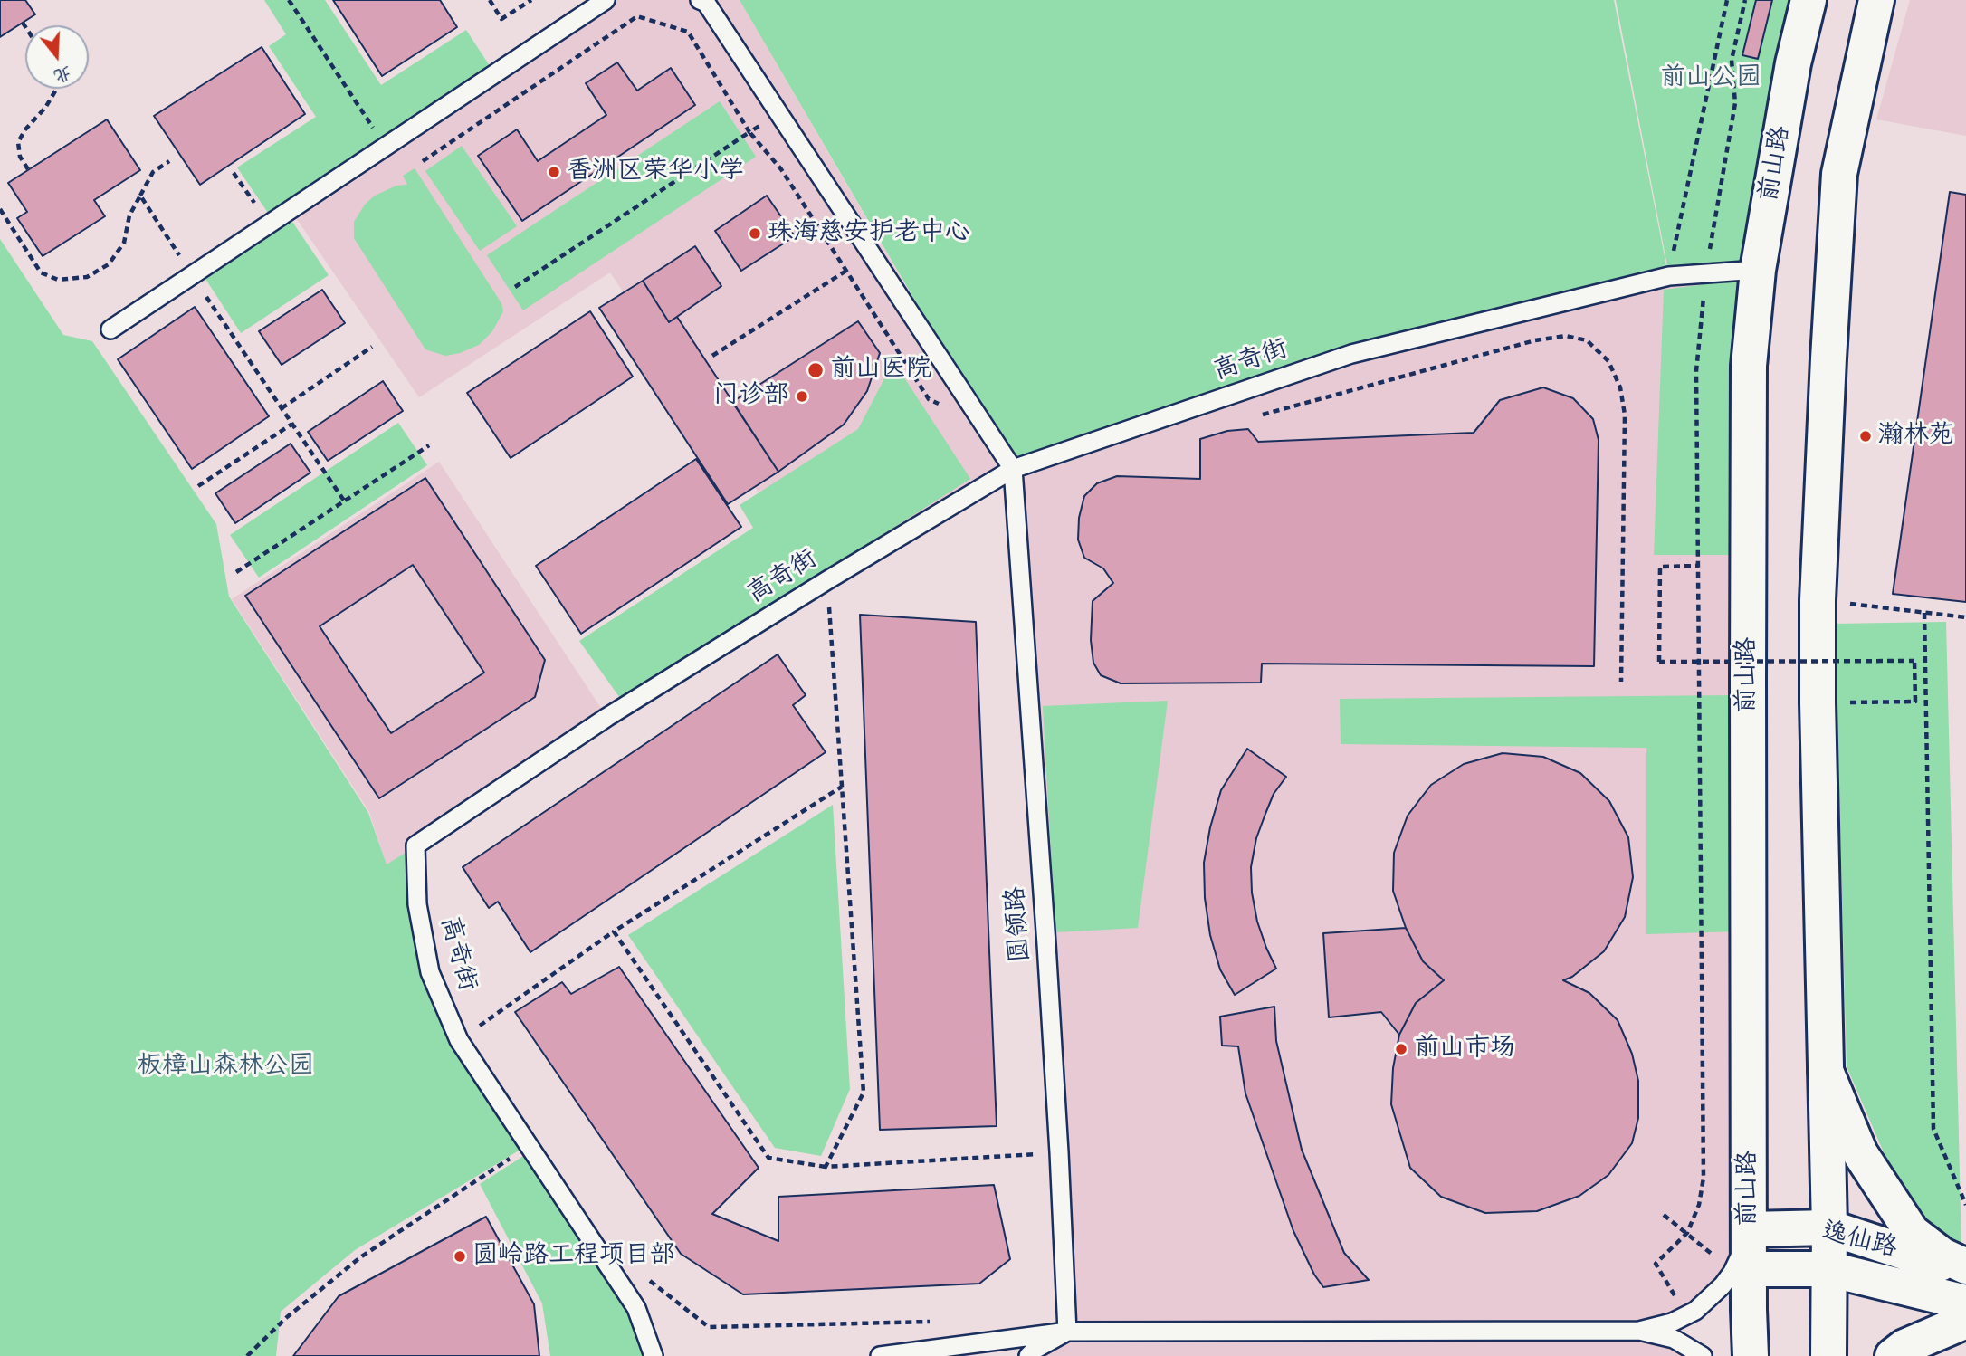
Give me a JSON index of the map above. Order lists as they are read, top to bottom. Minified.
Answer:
{"streets":{"main road":["前山路","逸仙路"],"lane":["高奇街","圆领路"]},"crossings":[["前山路","高奇街"],["前山路","逸仙路"],["高奇街","圆领路"]],"parks":["前山公园","板樟山森林公园"],"places":["香洲区荣华小学","珠海慈安护老中心","前山医院","门诊部","瀚林苑","前山市场","圆岭路工程项目部"],"north":"bottom"}
